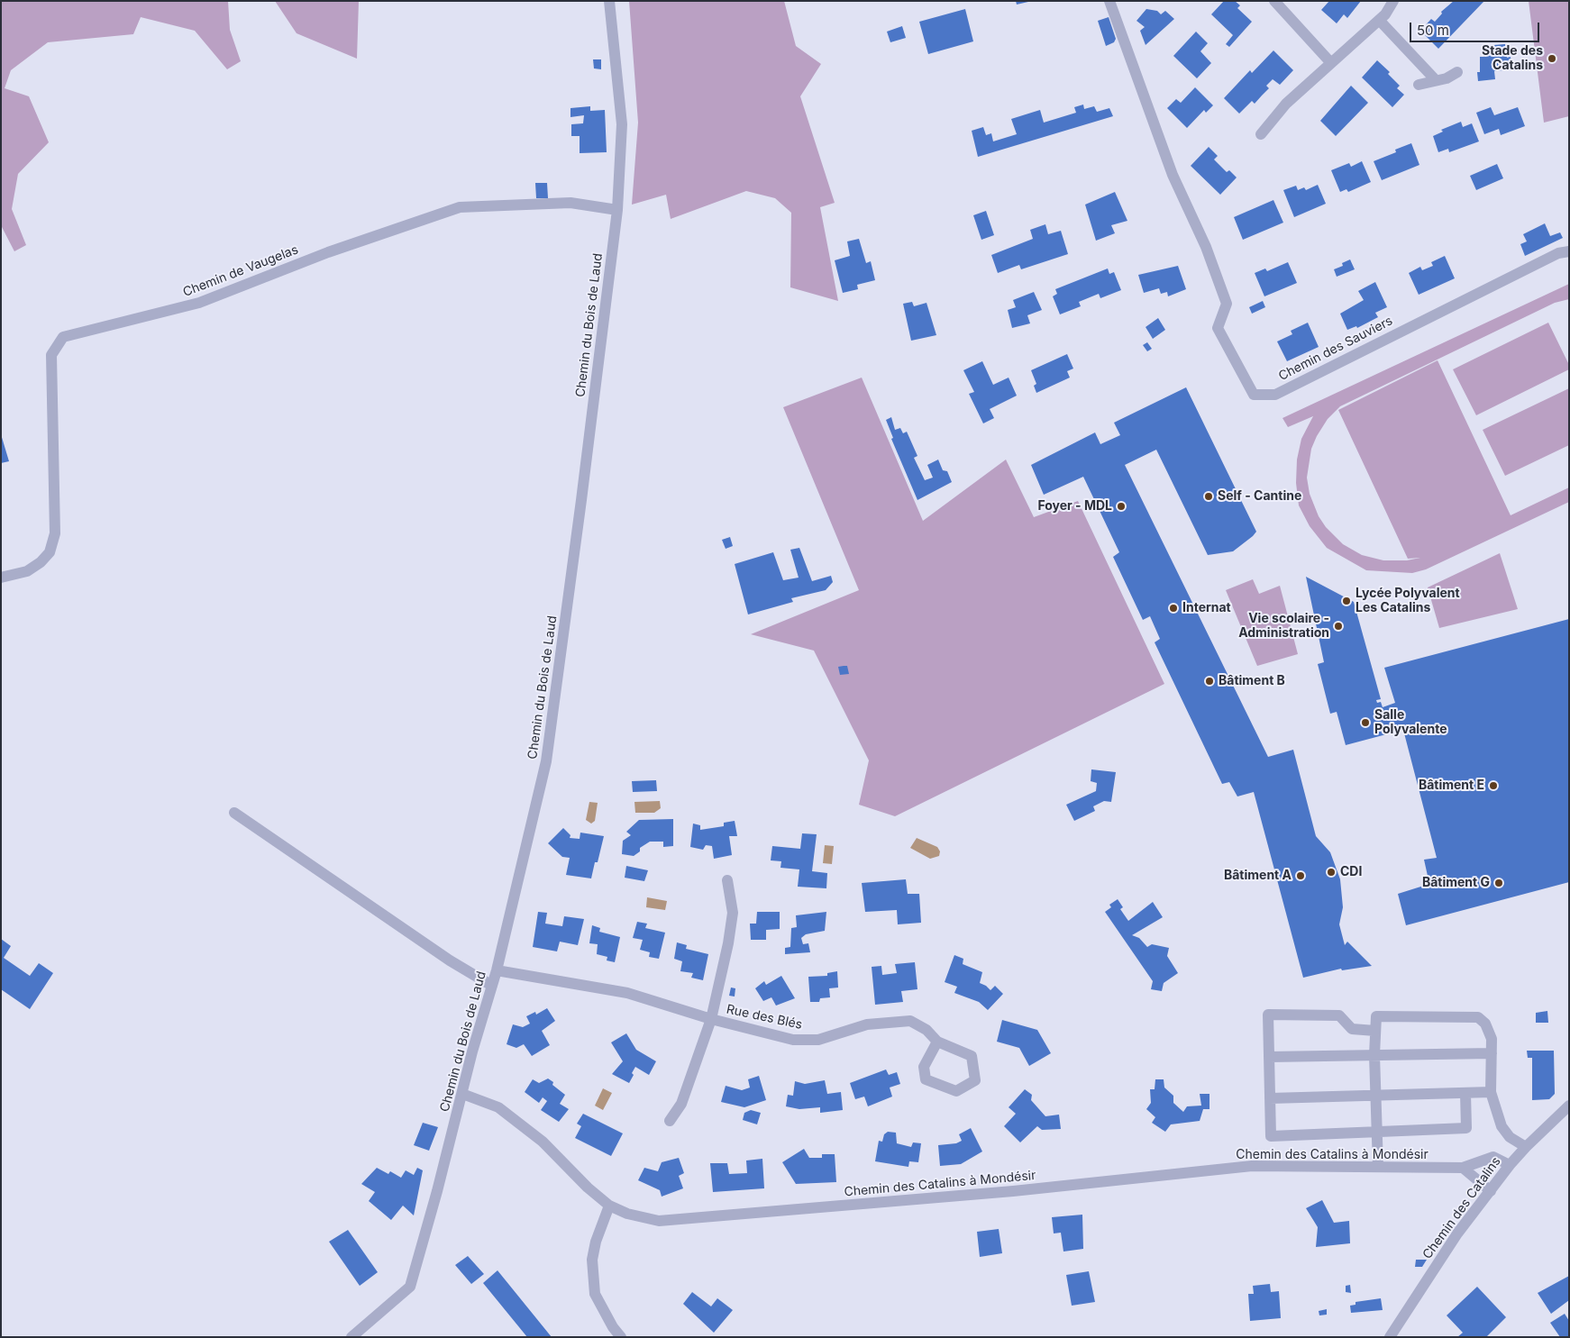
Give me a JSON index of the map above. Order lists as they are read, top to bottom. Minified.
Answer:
{"streets":{"street":["Chemin de Vaugelas","Chemin du Bois de Laud","Chemin des Sauviers","Rue des Blés","Chemin des Catalins à Mondésir","Chemin des Catalins"]},"crossings":[["Chemin de Vaugelas","Chemin du Bois de Laud"],["Chemin du Bois de Laud","Rue des Blés"],["Chemin du Bois de Laud","Chemin des Catalins à Mondésir"],["Chemin des Catalins à Mondésir","Chemin des Catalins"]],"places":["Stade des Catalins","Self - Cantine","Foyer - MDL","Lycée Polyvalent Les Catalins","Internat","Vie scolaire - Administration","Bâtiment B","Salle Polyvalente","Bâtiment E","CDI","Bâtiment A","Bâtiment G"],"scale_bar":"50 m"}
